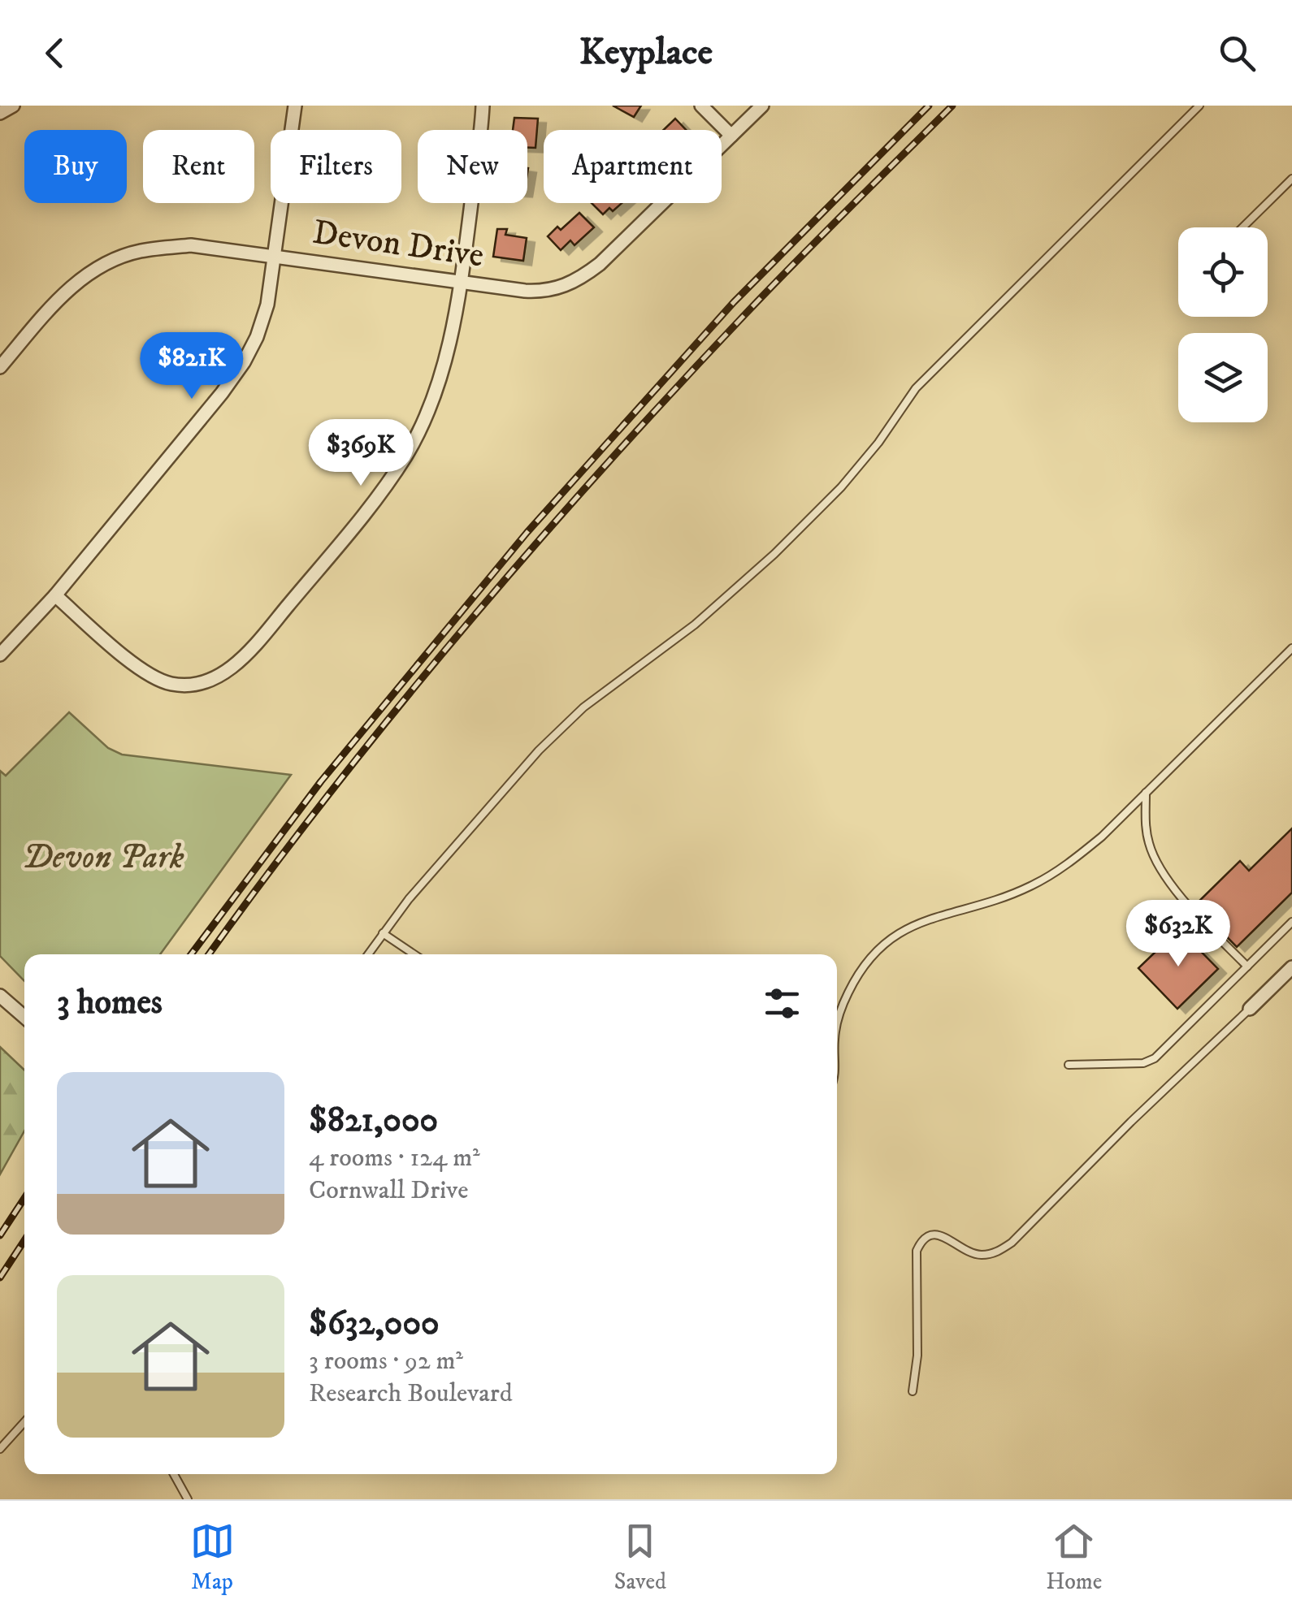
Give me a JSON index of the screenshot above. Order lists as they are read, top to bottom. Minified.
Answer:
{"streets":{"street":["Devon Drive"]},"parks":["Devon Park"],"page":{"header":"Keyplace","chip":["Buy","Rent","Filters","New","Apartment"],"price":["$821K","$369K","$632K"],"heading":"3 homes","list":[{"name":"$821,000","note":"4 rooms · 124 m² · Cornwall Drive"},{"name":"$632,000","note":"3 rooms · 92 m² · Research Boulevard"}],"tabs":["Map","Saved","Home"]}}
